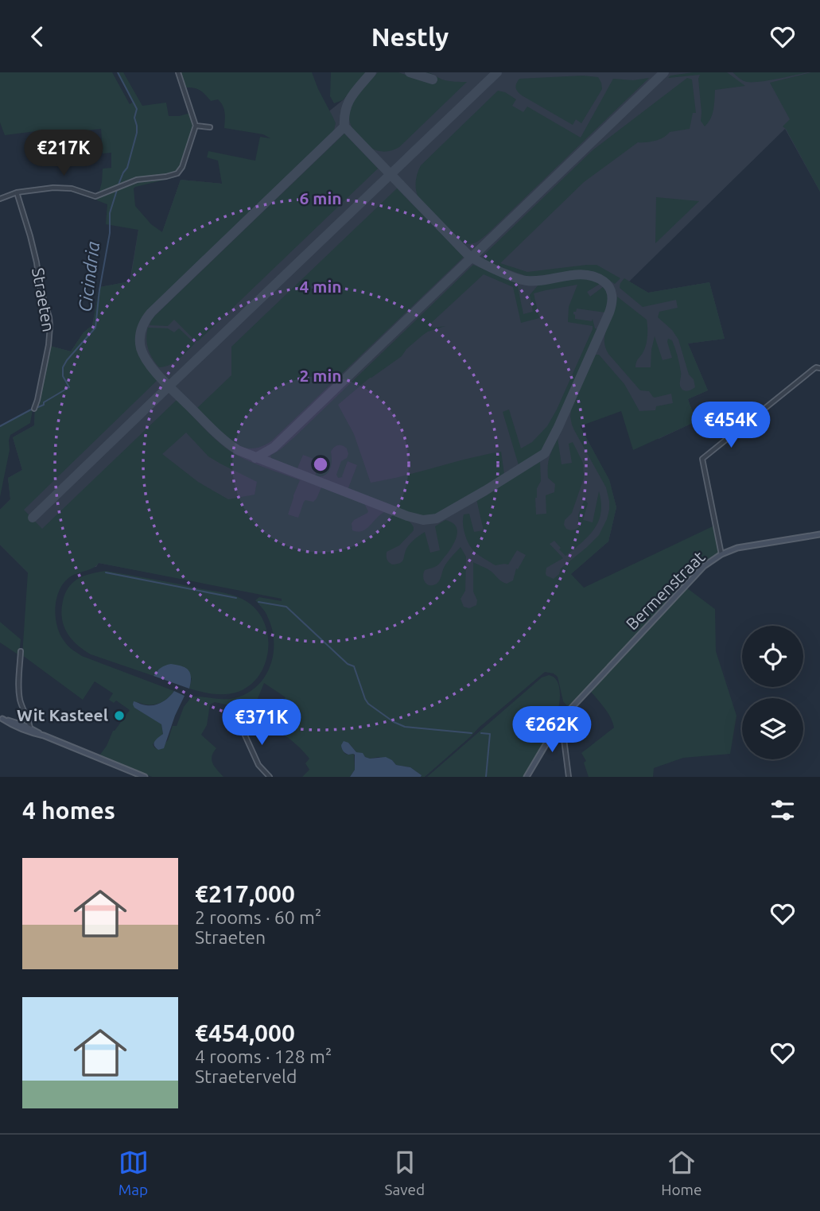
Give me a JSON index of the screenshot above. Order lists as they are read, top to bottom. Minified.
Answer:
{"streets":{"street":["Straeten","Bermenstraat"]},"water":["Cicindria"],"places":["Wit Kasteel"],"page":{"header":"Nestly","price":["€217K","€454K","€371K","€262K"],"heading":"4 homes","list":[{"name":"€217,000","note":"2 rooms · 60 m² · Straeten"},{"name":"€454,000","note":"4 rooms · 128 m² · Straeterveld"}],"tabs":["Map","Saved","Home"]},"rings":["6 min","4 min","2 min"]}
